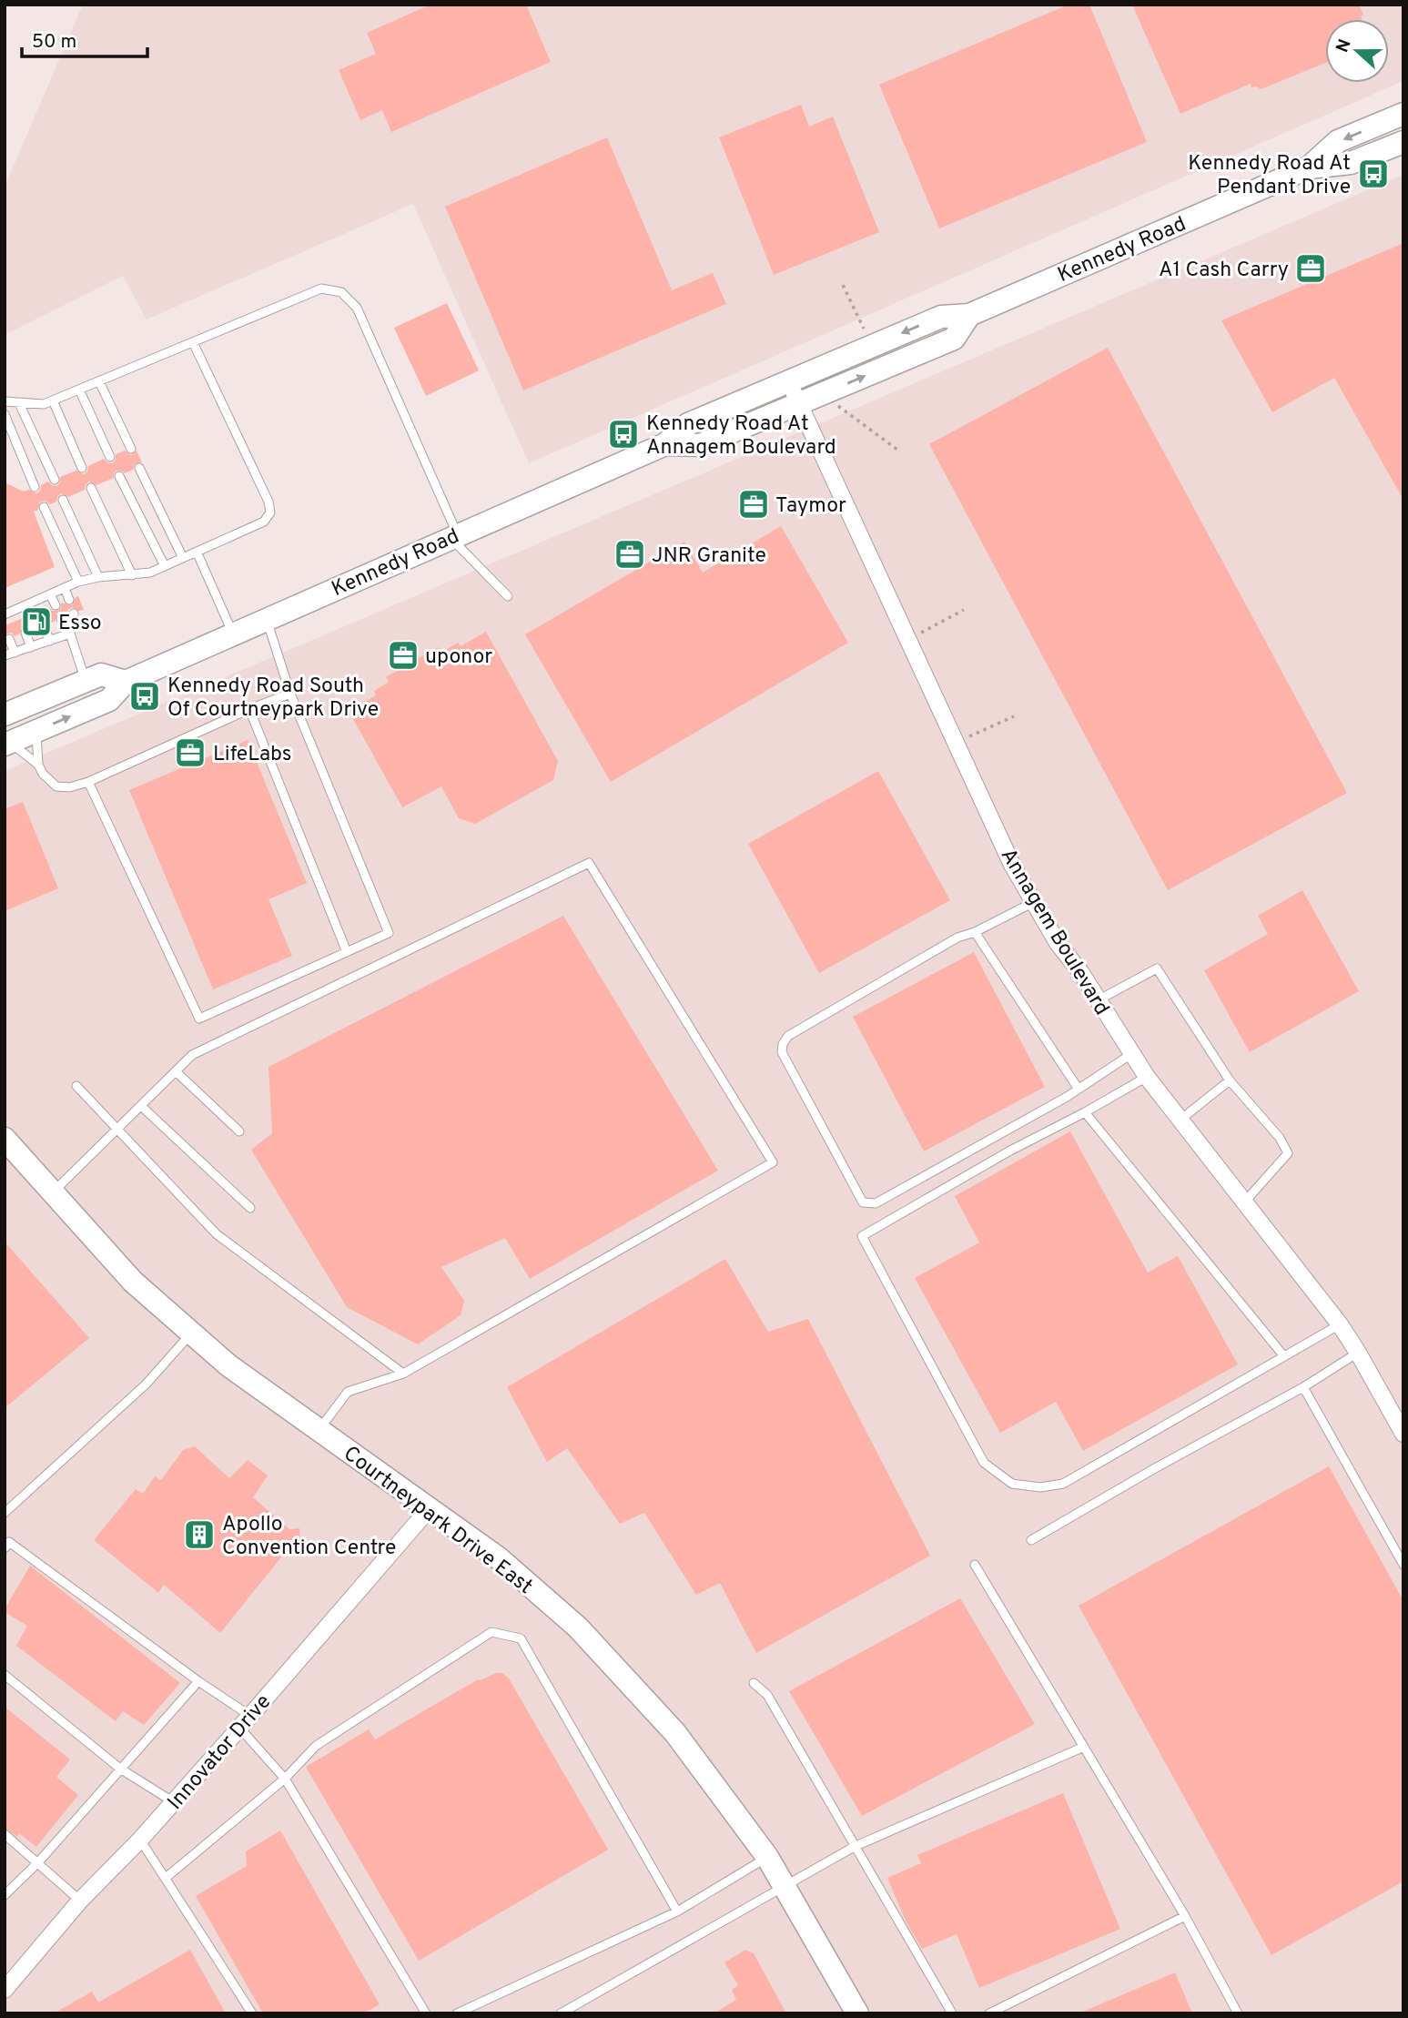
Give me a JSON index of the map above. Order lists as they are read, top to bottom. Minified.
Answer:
{"streets":{"main road":["Kennedy Road","Courtneypark Drive East"],"street":["Annagem Boulevard","Innovator Drive"]},"crossings":[["Kennedy Road","Annagem Boulevard"],["Courtneypark Drive East","Innovator Drive"]],"places":{"bus stop":["Kennedy Road At Pendant Drive","Kennedy Road At Annagem Boulevard","Kennedy Road South Of Courtneypark Drive"],"office":["A1 Cash Carry","Taymor","JNR Granite","uponor","LifeLabs"],"fuel station":["Esso"],"building":["Apollo Convention Centre"]},"scale_bar":"50 m","north":"left"}
